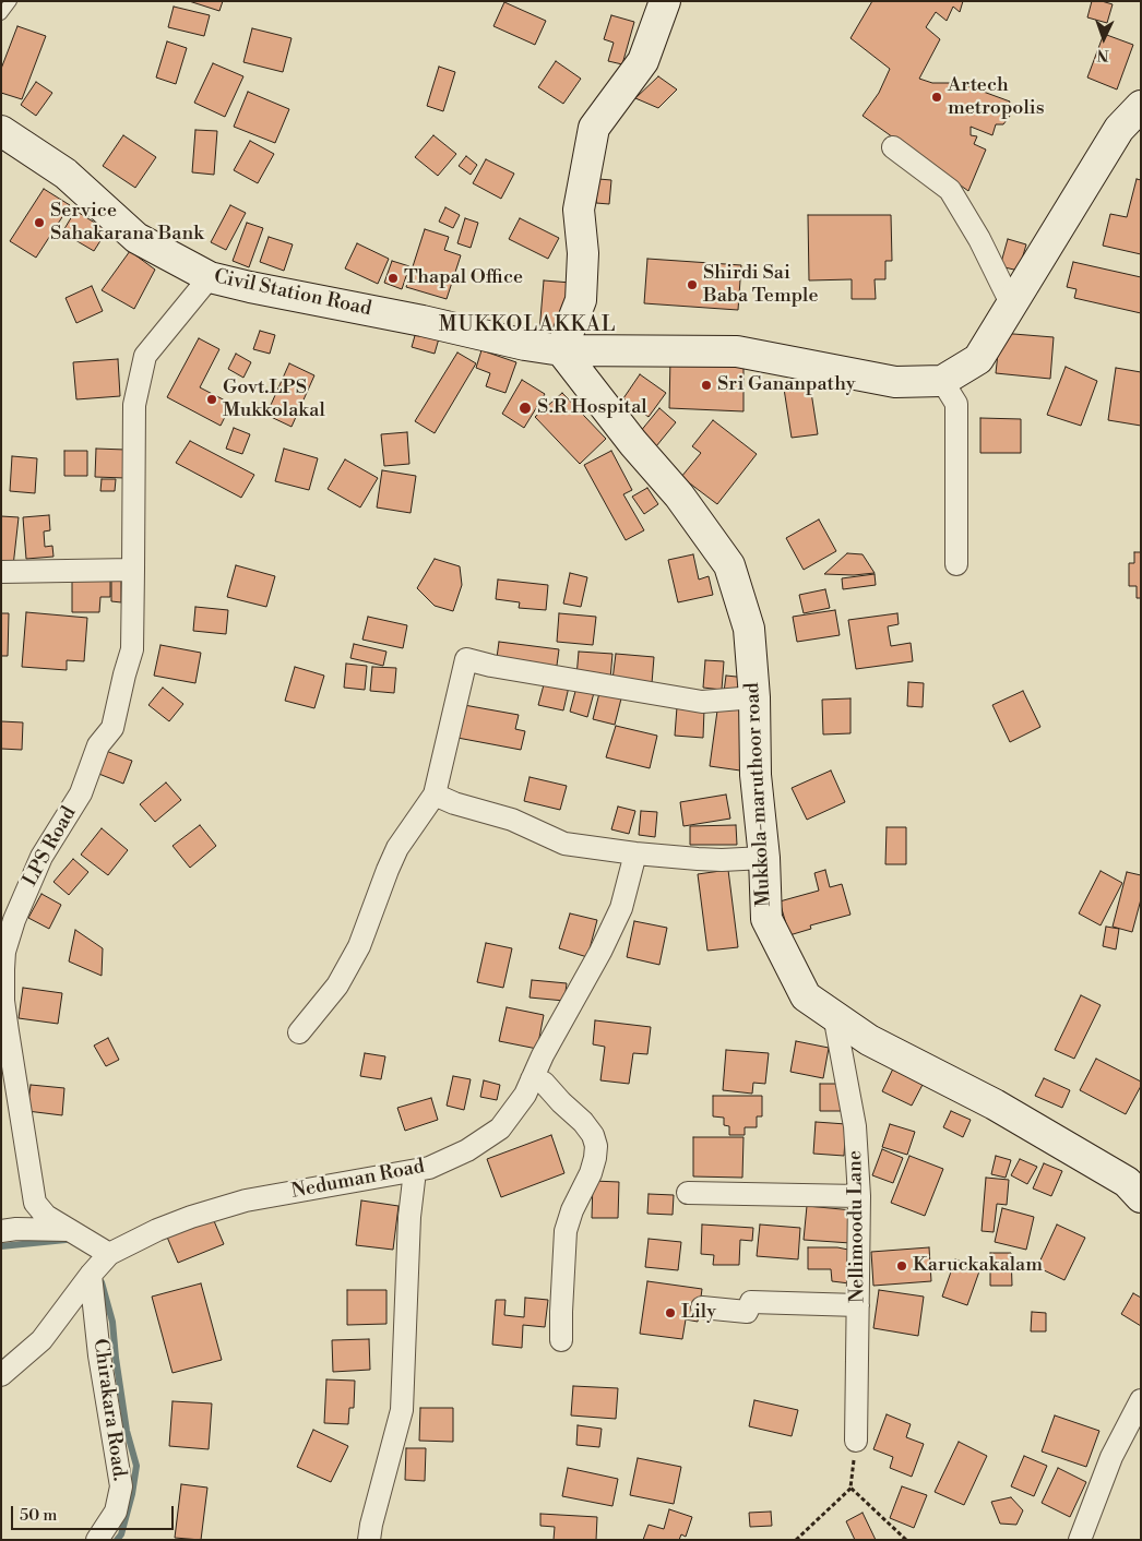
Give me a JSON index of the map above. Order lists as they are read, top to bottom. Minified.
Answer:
{"streets":{"main road":["Civil Station Road","Mukkola-maruthoor road"],"street":["LPS Road","Neduman Road","Nellimoodu Lane","Chirakara Road."]},"crossings":[["Civil Station Road","Mukkola-maruthoor road"],["Civil Station Road","LPS Road"],["Mukkola-maruthoor road","Nellimoodu Lane"],["LPS Road","Neduman Road"]],"districts":["MUKKOLAKKAL"],"places":["Artech metropolis","Service Sahakarana Bank","Thapal Office","Shirdi Sai Baba Temple","Sri Gananpathy","Govt.LPS Mukkolakal","S.R Hospital","Karuckakalam","Lily"],"scale_bar":"50 m","north":"bottom"}
